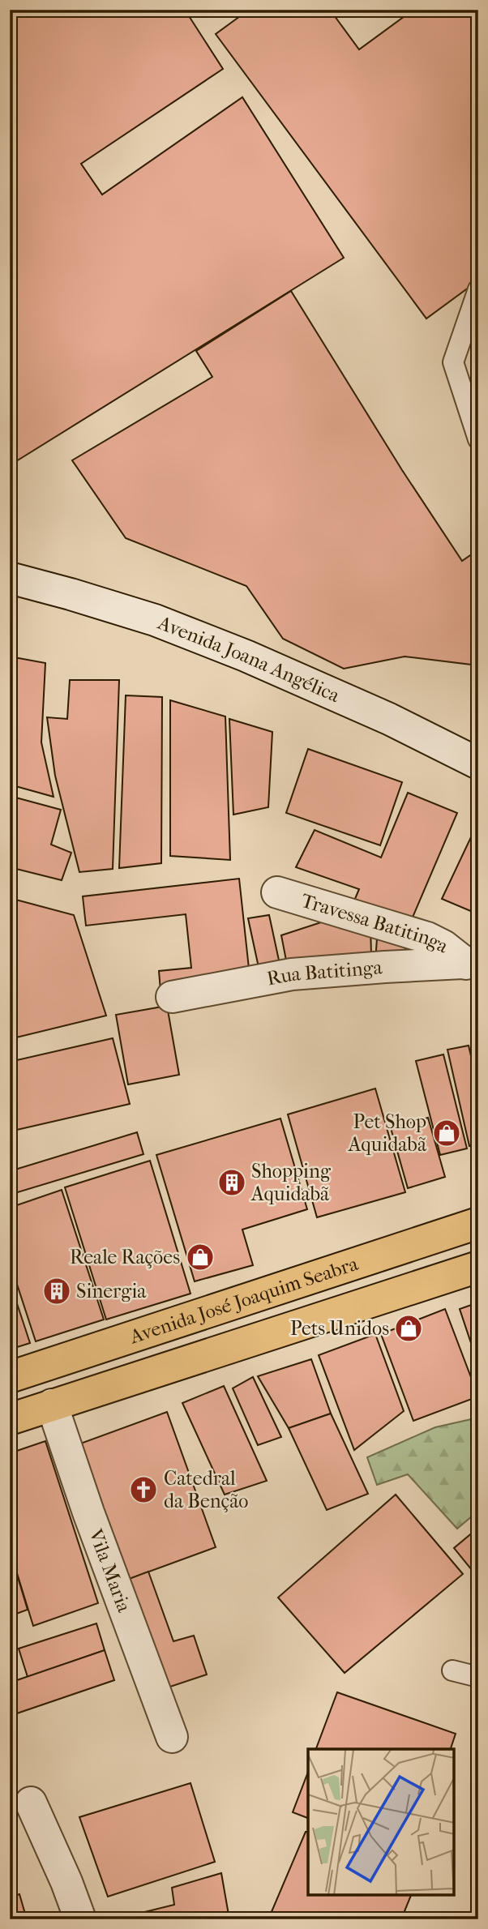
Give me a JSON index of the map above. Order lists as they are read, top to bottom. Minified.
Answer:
{"streets":{"main road":["Avenida José Joaquim Seabra"],"street":["Avenida Joana Angélica","Travessa Batitinga","Rua Batitinga","Vila Maria"]},"crossings":[["Travessa Batitinga","Rua Batitinga"],["Avenida José Joaquim Seabra","Vila Maria"]],"places":{"shop":["Pet Shop Aquidabã","Reale Rações","Pets Unidos"],"building":["Shopping Aquidabã","Sinergia"],"church":["Catedral da Benção"]}}
